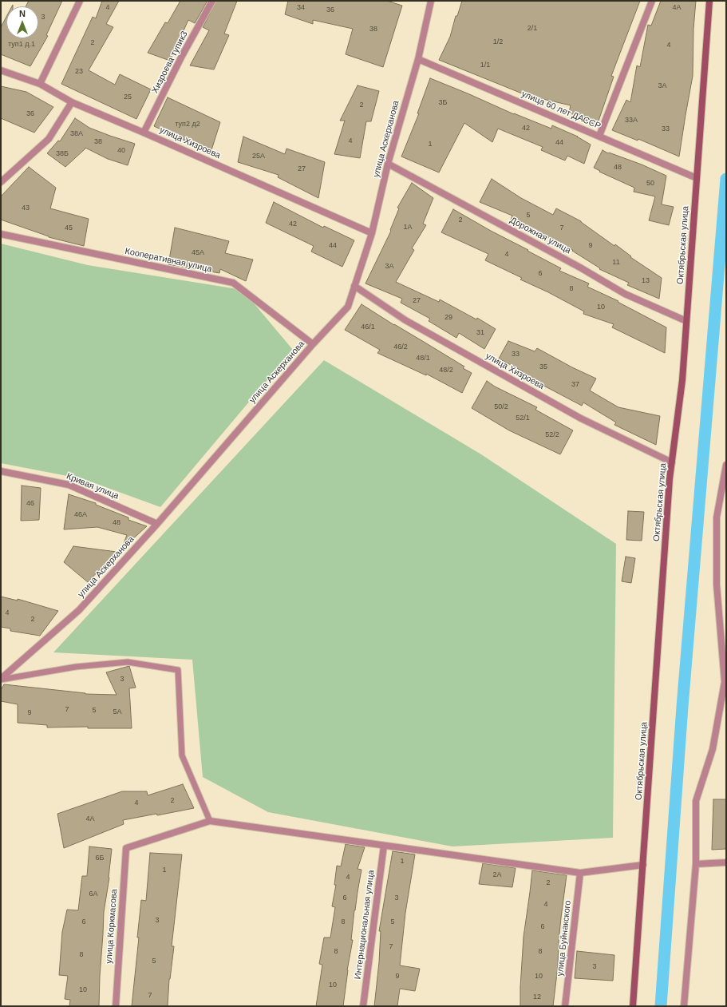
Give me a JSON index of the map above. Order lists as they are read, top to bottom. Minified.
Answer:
{"streets":{"street":["Хизроева тупик3","улица 60 лет ДАССР","улица Аскерханова","улица Хизроева","Дорожная улица","Октябрьская улица","Кооперативная улица","Кривая улица","Интернациональная улица","улица Коркмасова","улица Буйнакского"]},"crossings":[["Хизроева тупик3","улица Хизроева"],["улица 60 лет ДАССР","улица Аскерханова"],["улица 60 лет ДАССР","Октябрьская улица"],["улица Аскерханова","улица Хизроева"],["улица Аскерханова","Дорожная улица"],["улица Аскерханова","Кооперативная улица"],["улица Аскерханова","Кривая улица"],["улица Хизроева","Октябрьская улица"],["Дорожная улица","Октябрьская улица"]],"house_numbers":["4","34","4А","36","3","2/1","38","1/2","2","туп1 д.1","4","1/1","23","3А","25","3Б","2","36","33А","туп2 д2","42","33","38А","4","38","44","1","40","38Б","25А","48","27","50","43","5","2","42","1А","45","7","44","9","45А","4","11","3А","6","13","8","27","10","29","46/1","31","46/2","33","48/1","35","48/2","37","50/2","52/1","52/2","46","46А","48","4","2","3","7","5","5А","9","2","4","4А","6Б","1","1","2А","4","2","6А","6","3","4","3","6","8","5","6","7","8","8","8","5","3","9","10","10","10","7","12"],"north":"top"}
